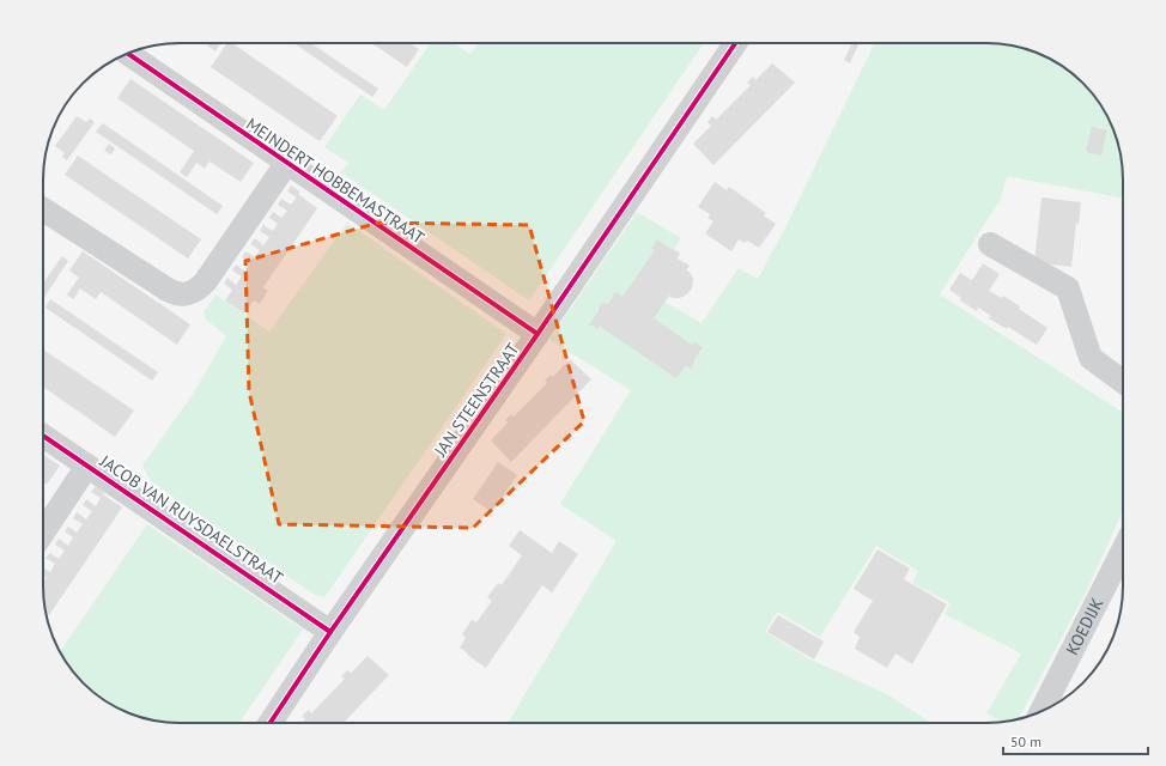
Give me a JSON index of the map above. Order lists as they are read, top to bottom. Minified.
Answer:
{"streets":{"street":["MEINDERT HOBBEMASTRAAT","JAN STEENSTRAAT","JACOB VAN RUYSDAELSTRAAT","KOEDIJK"]},"crossings":[["MEINDERT HOBBEMASTRAAT","JAN STEENSTRAAT"],["JAN STEENSTRAAT","JACOB VAN RUYSDAELSTRAAT"]],"scale_bar":"50 m"}
